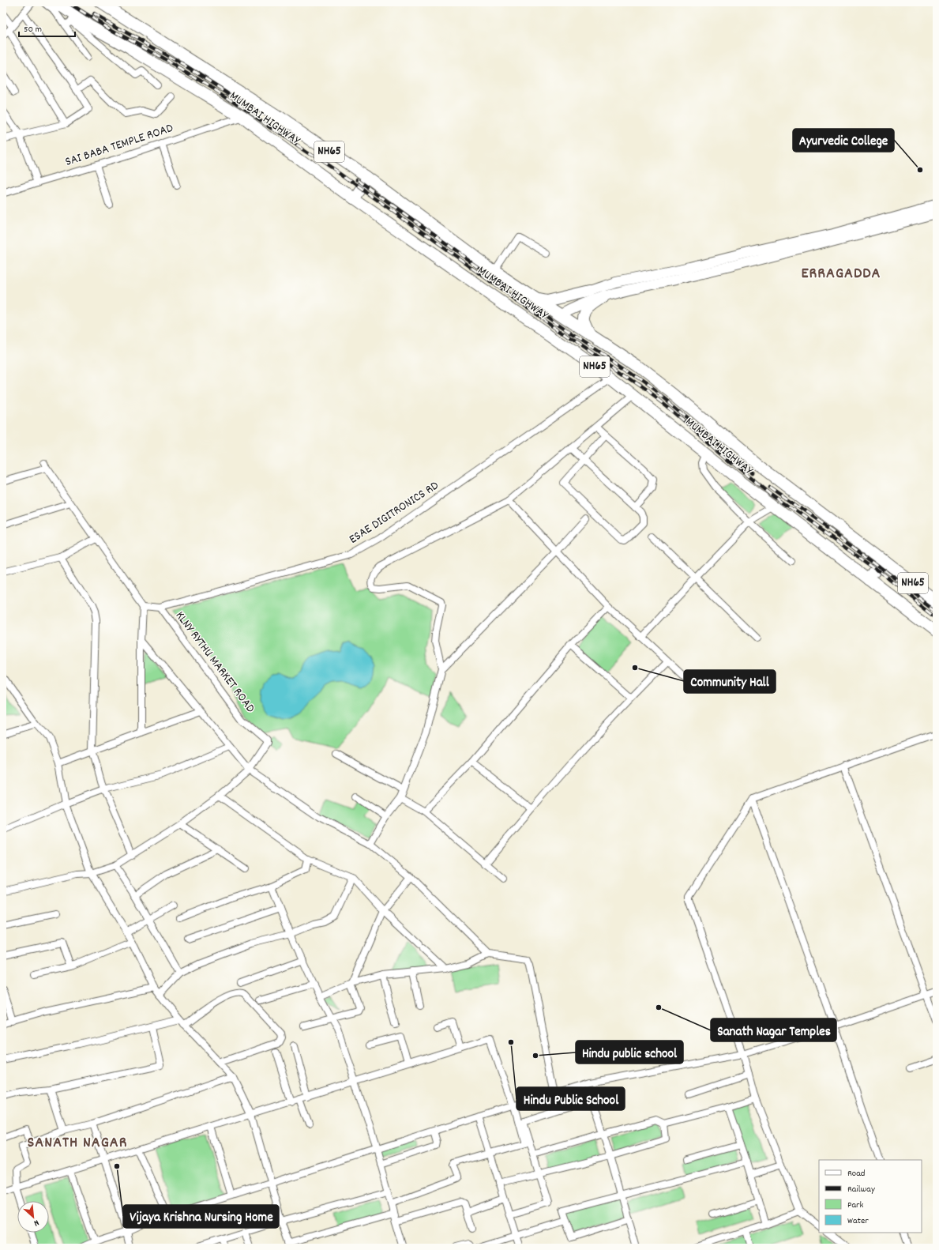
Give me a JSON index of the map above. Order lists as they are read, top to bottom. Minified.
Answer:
{"streets":{"highway":["MUMBAI HIGHWAY","NH65"],"street":["SAI BABA TEMPLE ROAD","ESAE DIGITRONICS RD","KLNY RYTHU MARKET ROAD"]},"crossings":[["MUMBAI HIGHWAY","SAI BABA TEMPLE ROAD"],["MUMBAI HIGHWAY","ESAE DIGITRONICS RD"],["ESAE DIGITRONICS RD","KLNY RYTHU MARKET ROAD"]],"districts":["ERRAGADDA","SANATH NAGAR"],"places":["Ayurvedic College","Community Hall","Sanath Nagar Temples","Hindu Public School","Hindu public school","Vijaya Krishna Nursing Home"],"legend":["Road","Railway","Park","Water"],"scale_bar":"50 m","north":"bottom right"}
